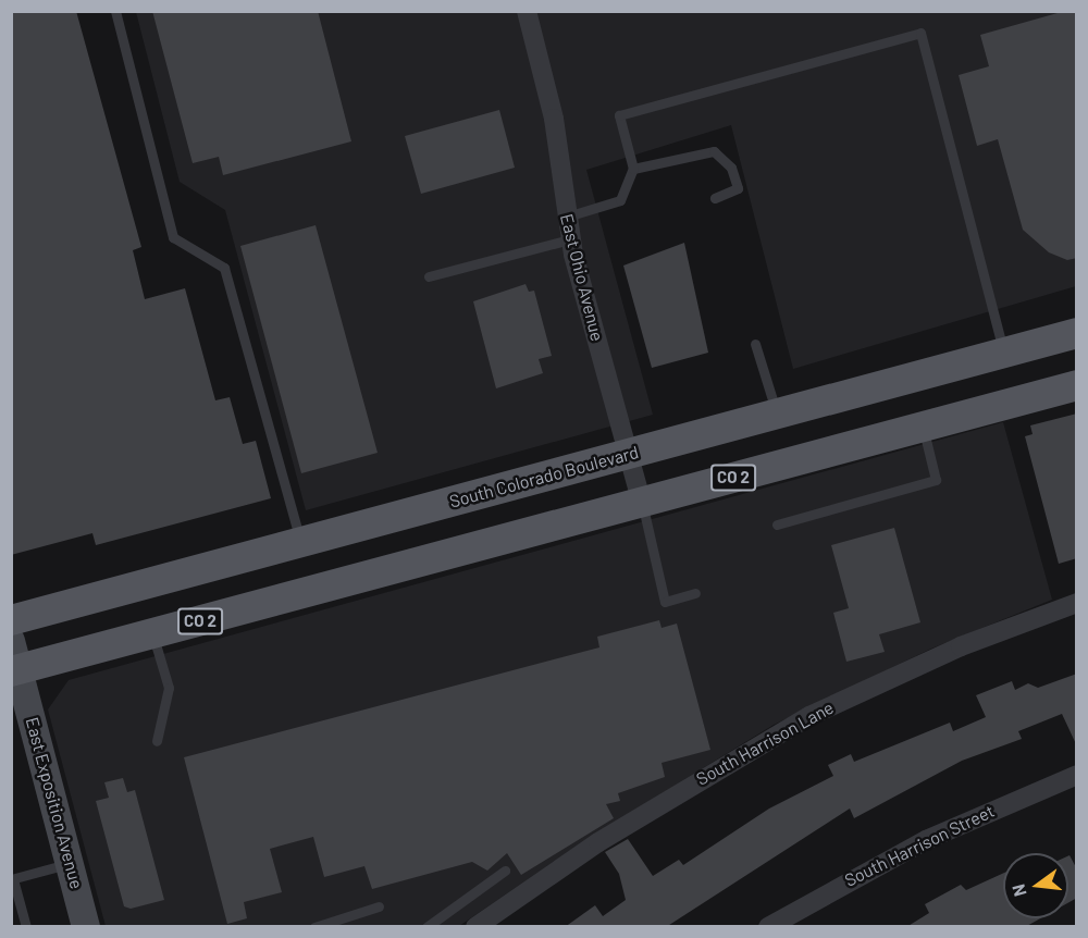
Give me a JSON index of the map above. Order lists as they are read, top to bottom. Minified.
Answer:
{"streets":{"main road":["South Colorado Boulevard","CO 2"],"street":["East Ohio Avenue","South Harrison Lane","East Exposition Avenue","South Harrison Street"]},"crossings":[["East Ohio Avenue","South Colorado Boulevard"],["East Ohio Avenue","CO 2"],["CO 2","East Exposition Avenue"]],"north":"left"}
